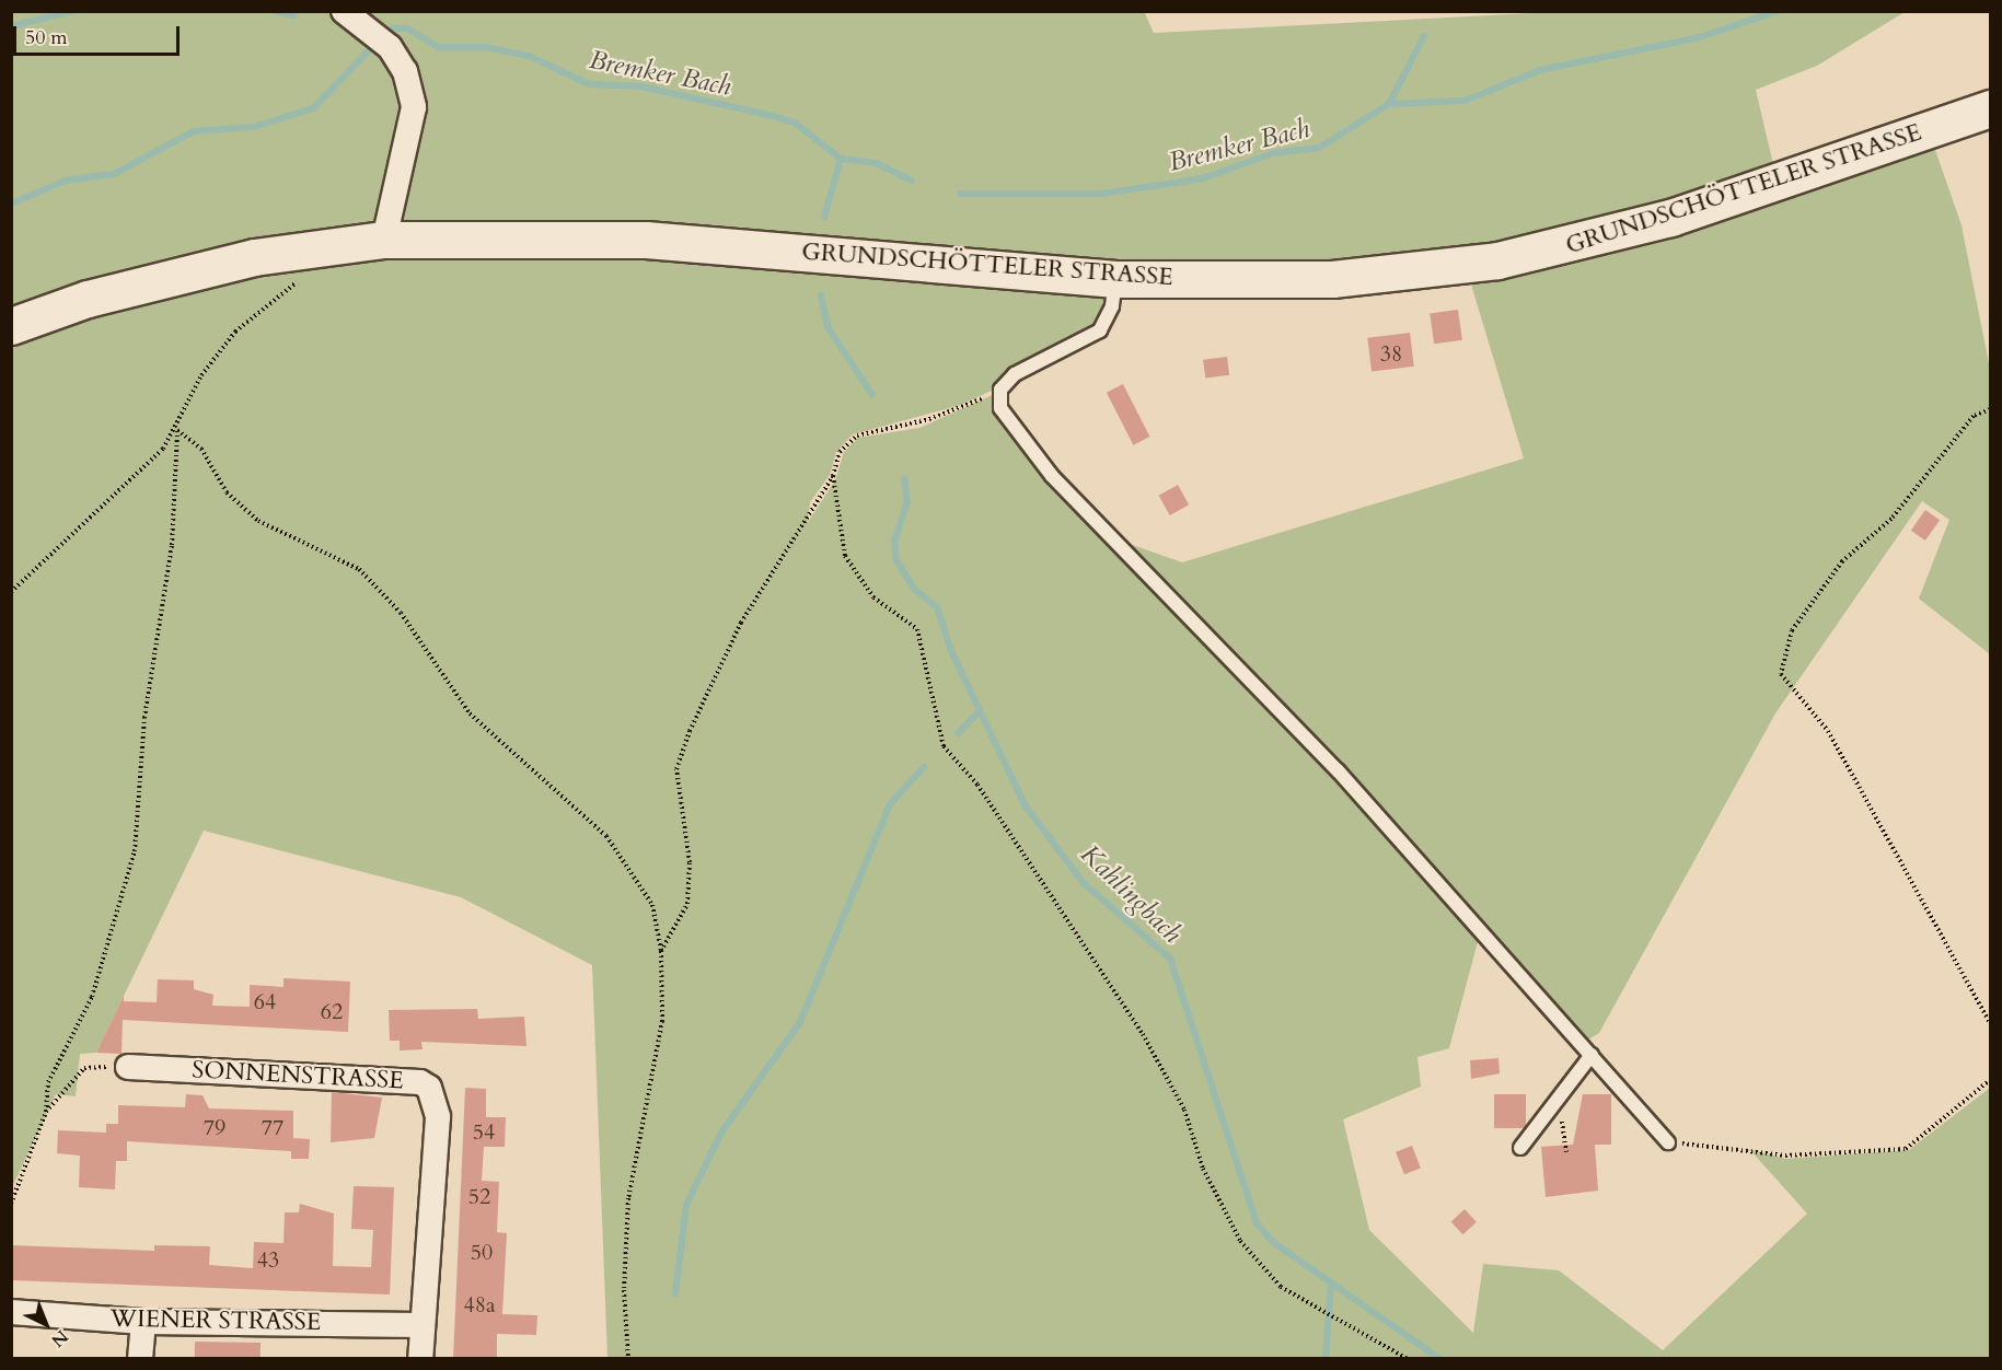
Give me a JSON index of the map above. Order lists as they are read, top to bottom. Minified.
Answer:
{"streets":{"main road":["GRUNDSCHÖTTELER STRASSE"],"street":["SONNENSTRASSE","WIENER STRASSE"]},"crossings":[["SONNENSTRASSE","WIENER STRASSE"]],"water":["Bremker Bach","Kahlingbach"],"house_numbers":["38","64","62","79","77","54","52","50","43","48a"],"scale_bar":"50 m","north":"bottom right"}
